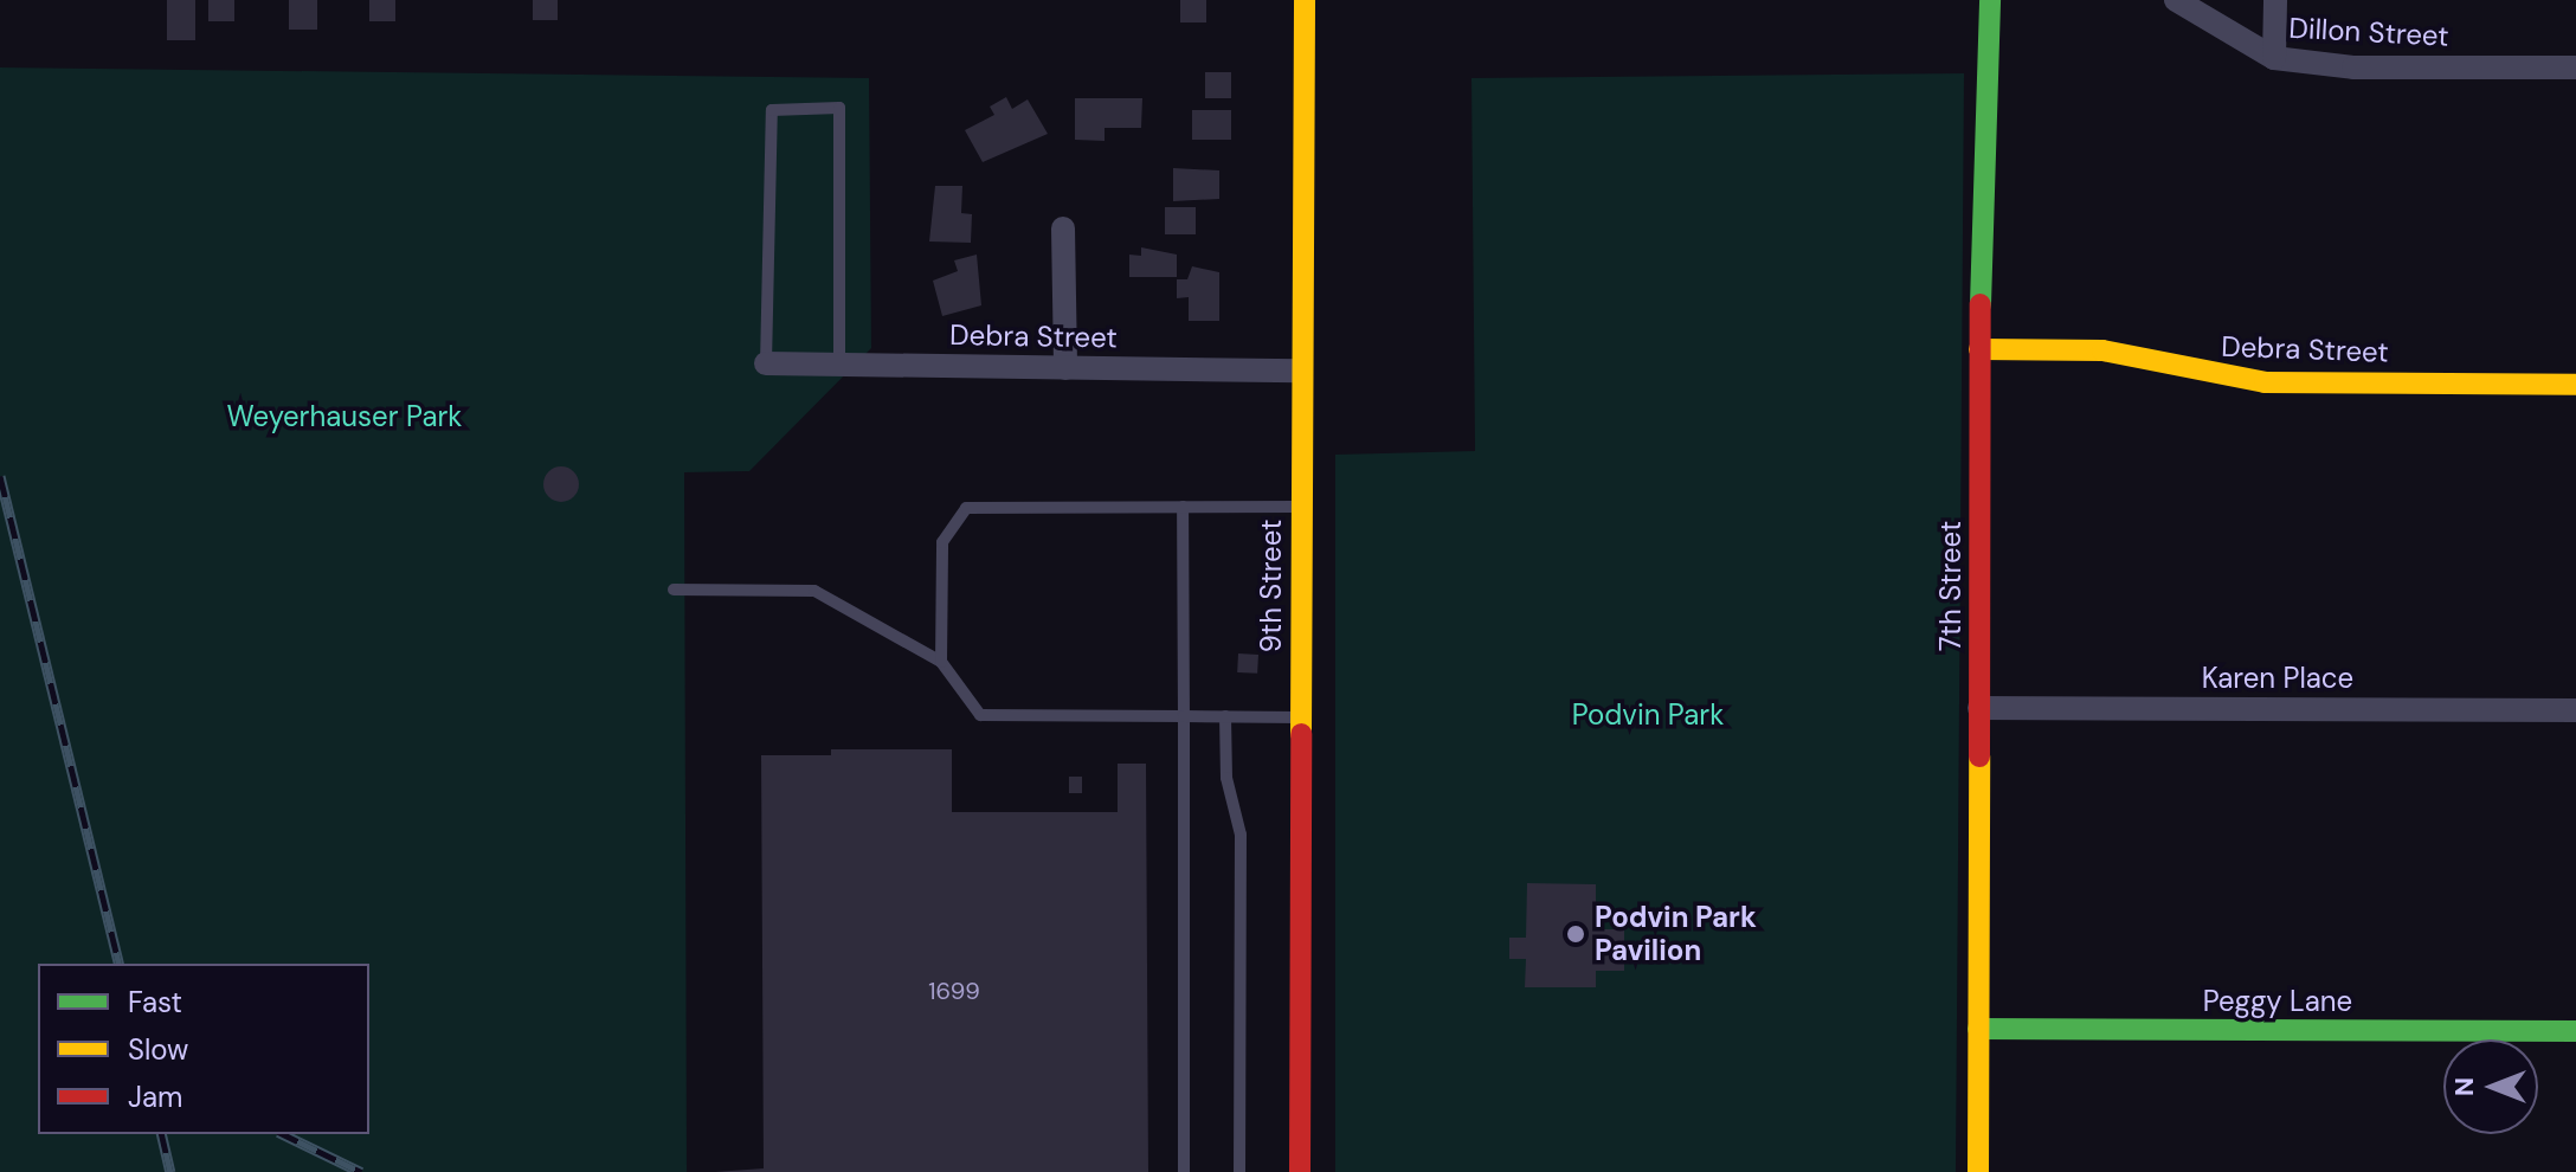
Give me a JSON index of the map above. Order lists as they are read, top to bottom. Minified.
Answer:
{"streets":{"street":["Dillon Street","Debra Street","9th Street","7th Street","Karen Place","Peggy Lane"]},"crossings":[["Debra Street","9th Street"],["Debra Street","7th Street"],["7th Street","Karen Place"],["7th Street","Peggy Lane"]],"parks":["Weyerhauser Park","Podvin Park"],"places":["Podvin Park Pavilion"],"house_numbers":["1699"],"legend":["Fast","Slow","Jam"],"north":"left"}
